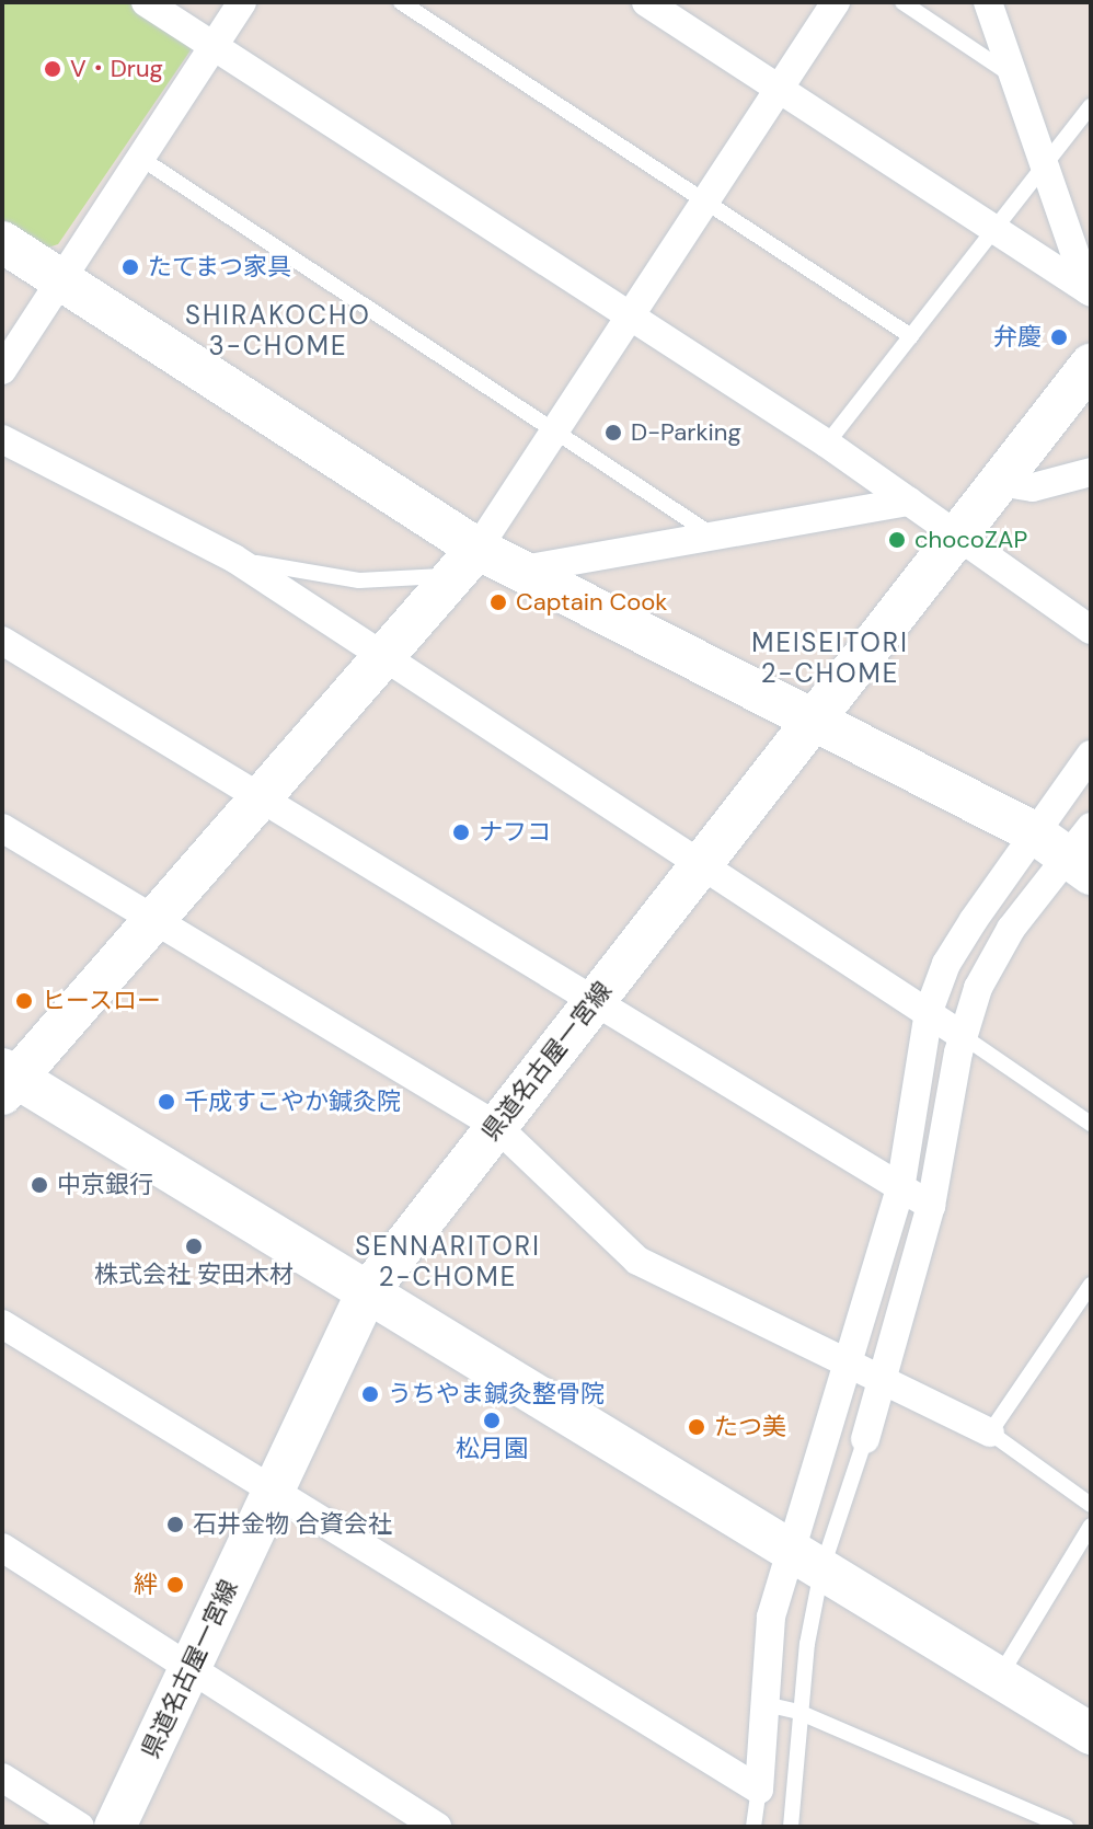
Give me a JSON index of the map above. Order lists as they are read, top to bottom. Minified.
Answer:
{"streets":{"street":["県道名古屋一宮線"]},"districts":["SHIRAKOCHO 3-CHOME","MEISEITORI 2-CHOME","SENNARITORI 2-CHOME"],"places":["V・Drug","たてまつ家具","弁慶","D-Parking","chocoZAP","Captain Cook","ナフコ","ヒースロー","千成すこやか鍼灸院","中京銀行","株式会社 安田木材","うちやま鍼灸整骨院","松月園","たつ美","石井金物 合資会社","絆"]}
